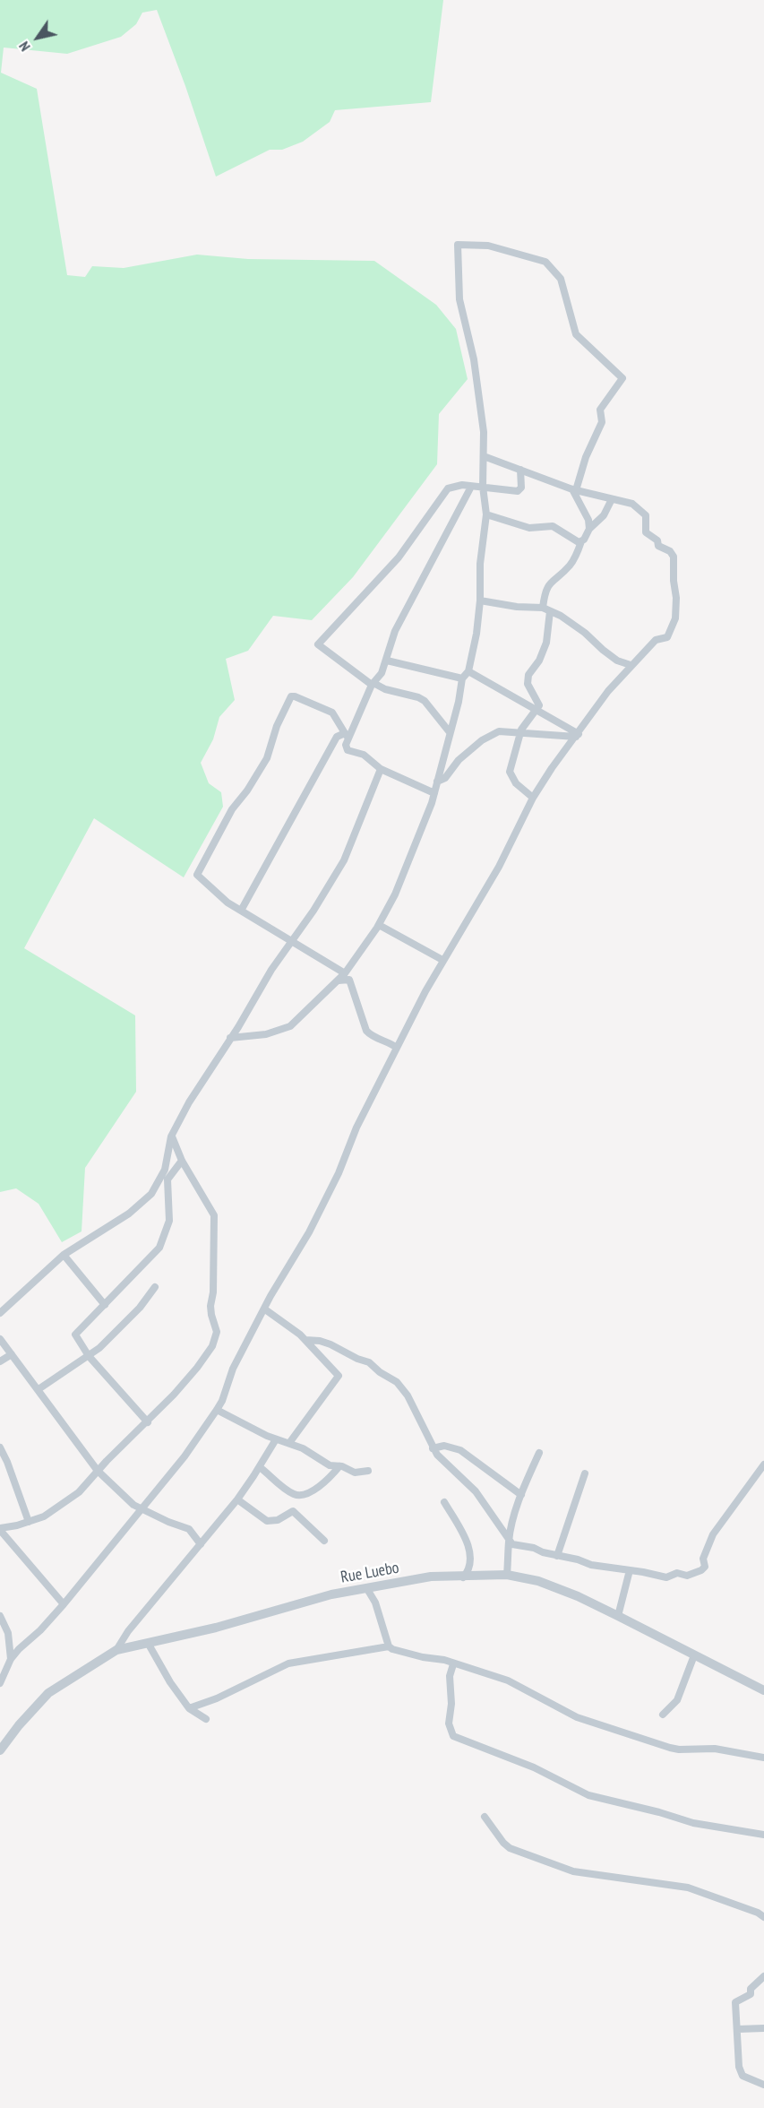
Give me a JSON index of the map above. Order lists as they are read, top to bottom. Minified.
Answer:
{"streets":{"street":["Rue Luebo"]},"north":"bottom left"}
